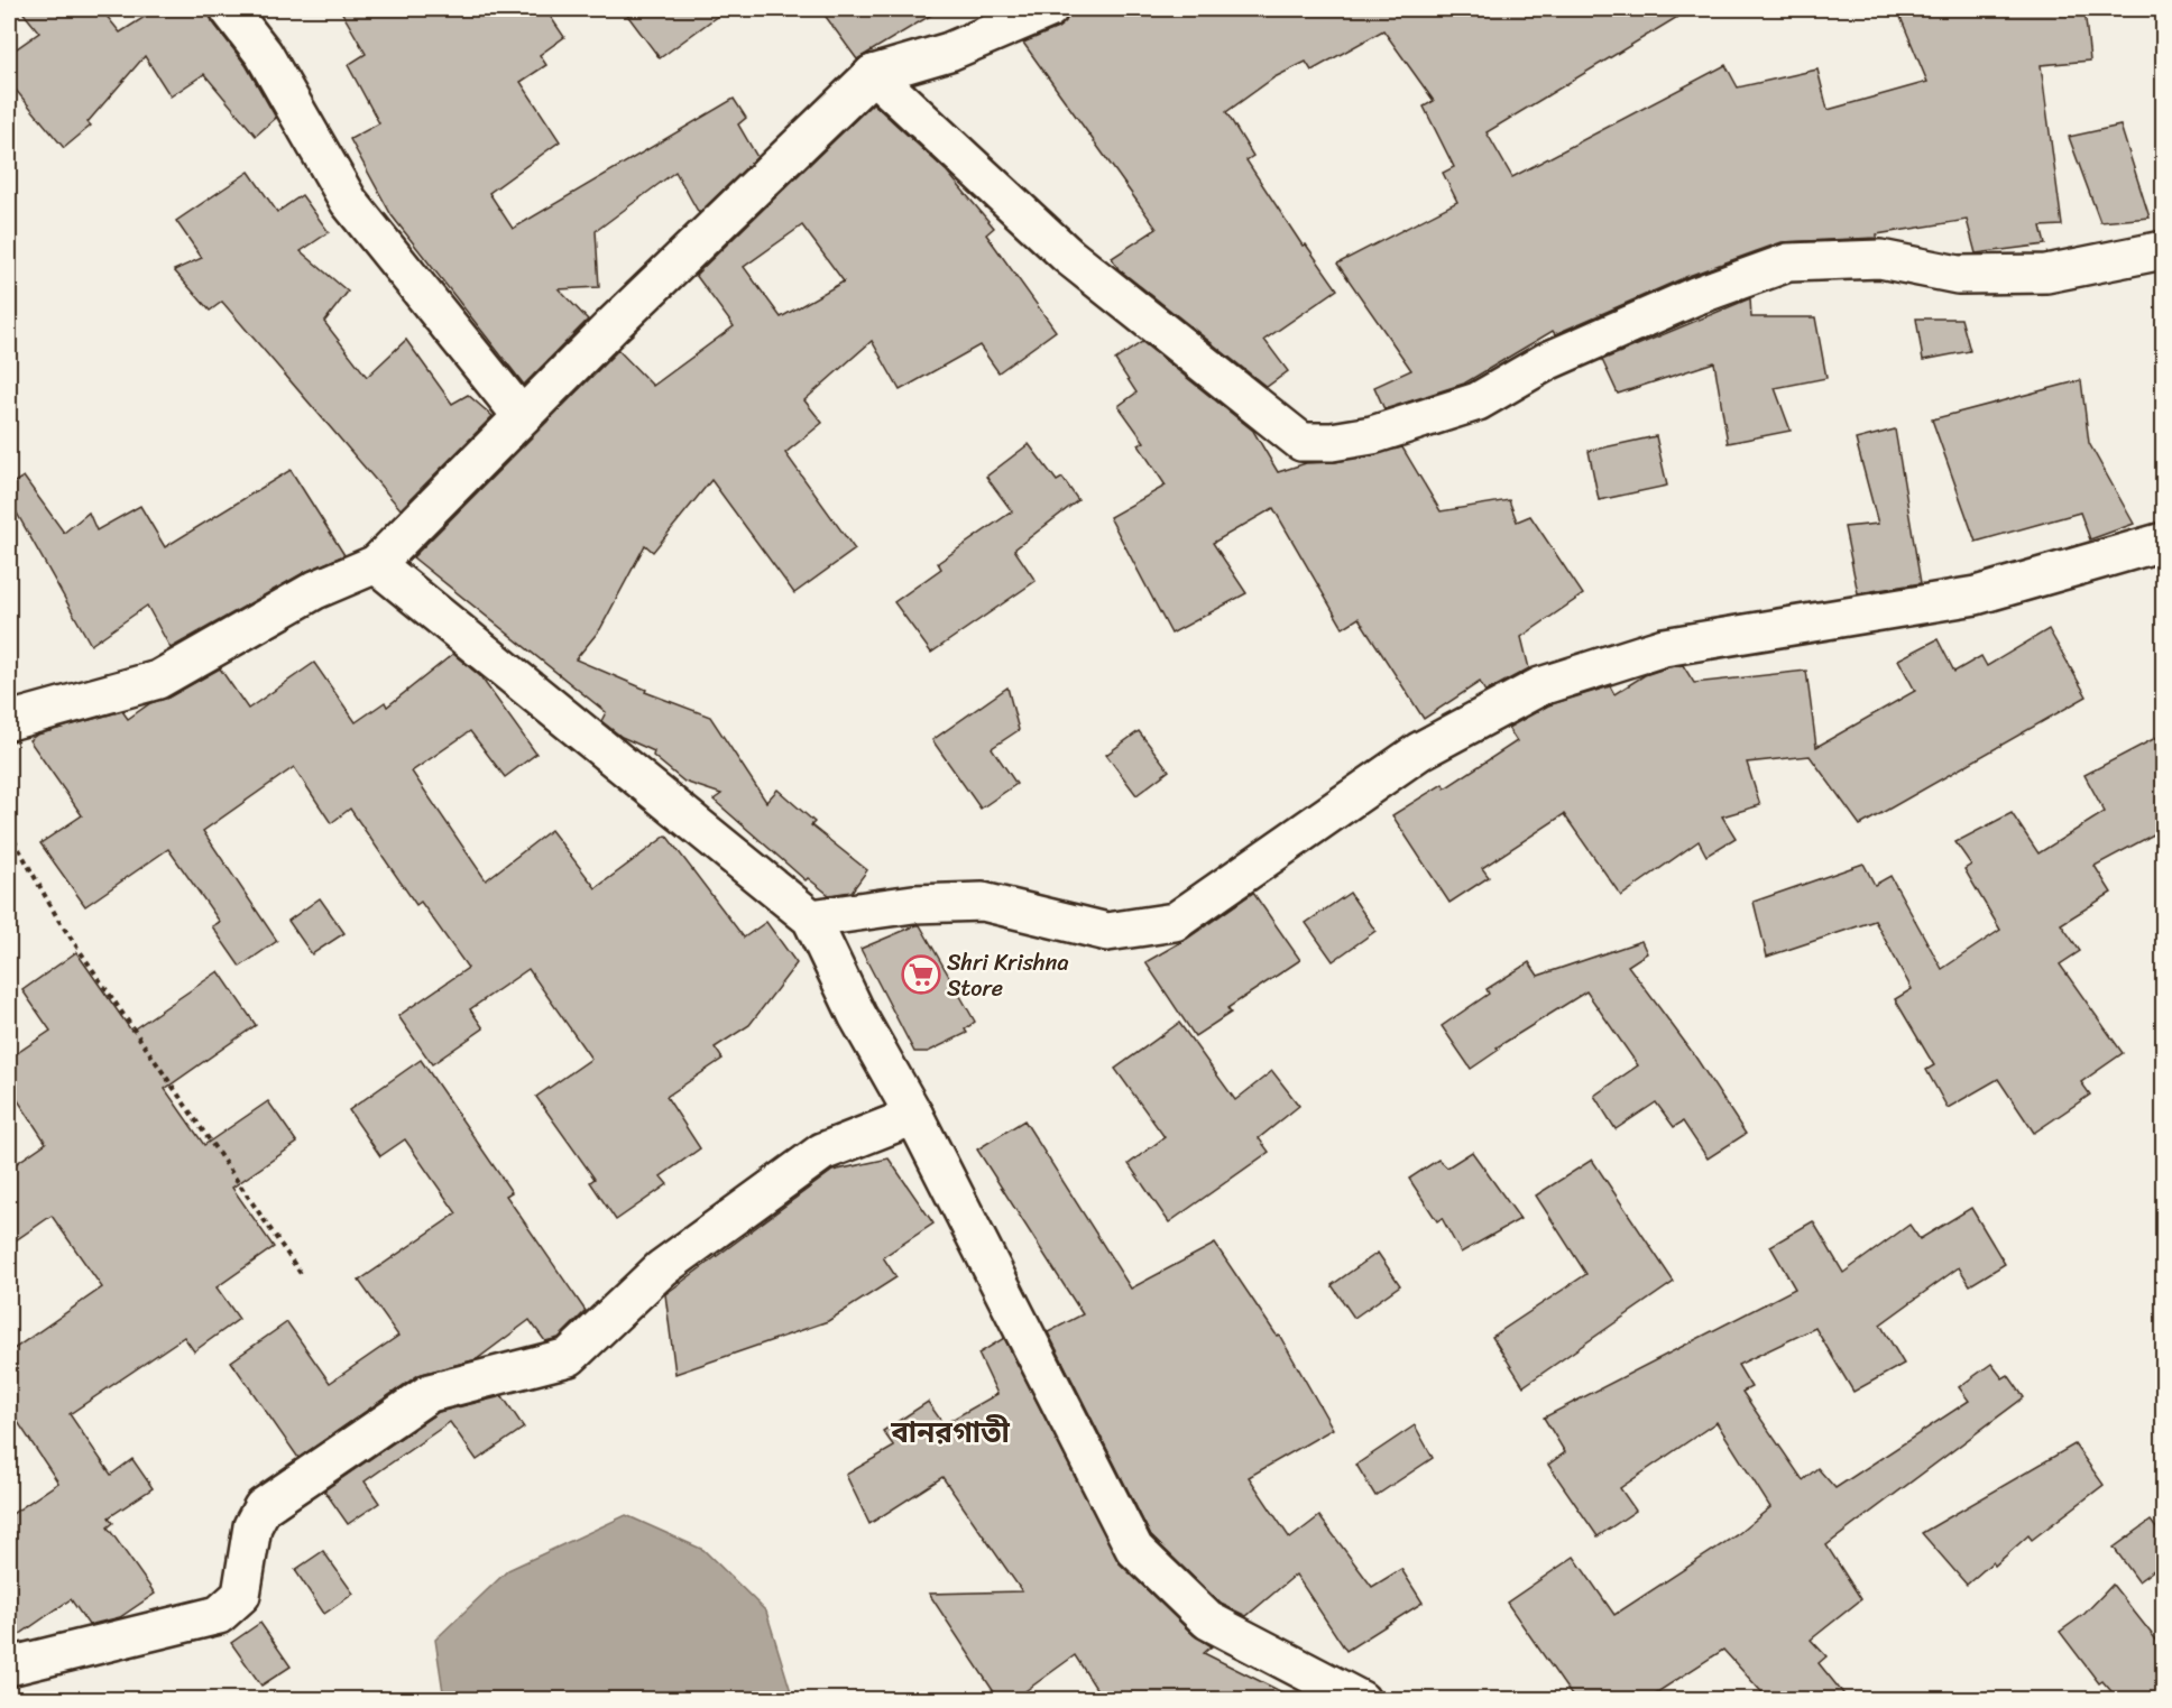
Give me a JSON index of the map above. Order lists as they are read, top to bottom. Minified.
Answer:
{"districts":["বানরগাতী"],"places":{"supermarket":["Shri Krishna Store"]}}
